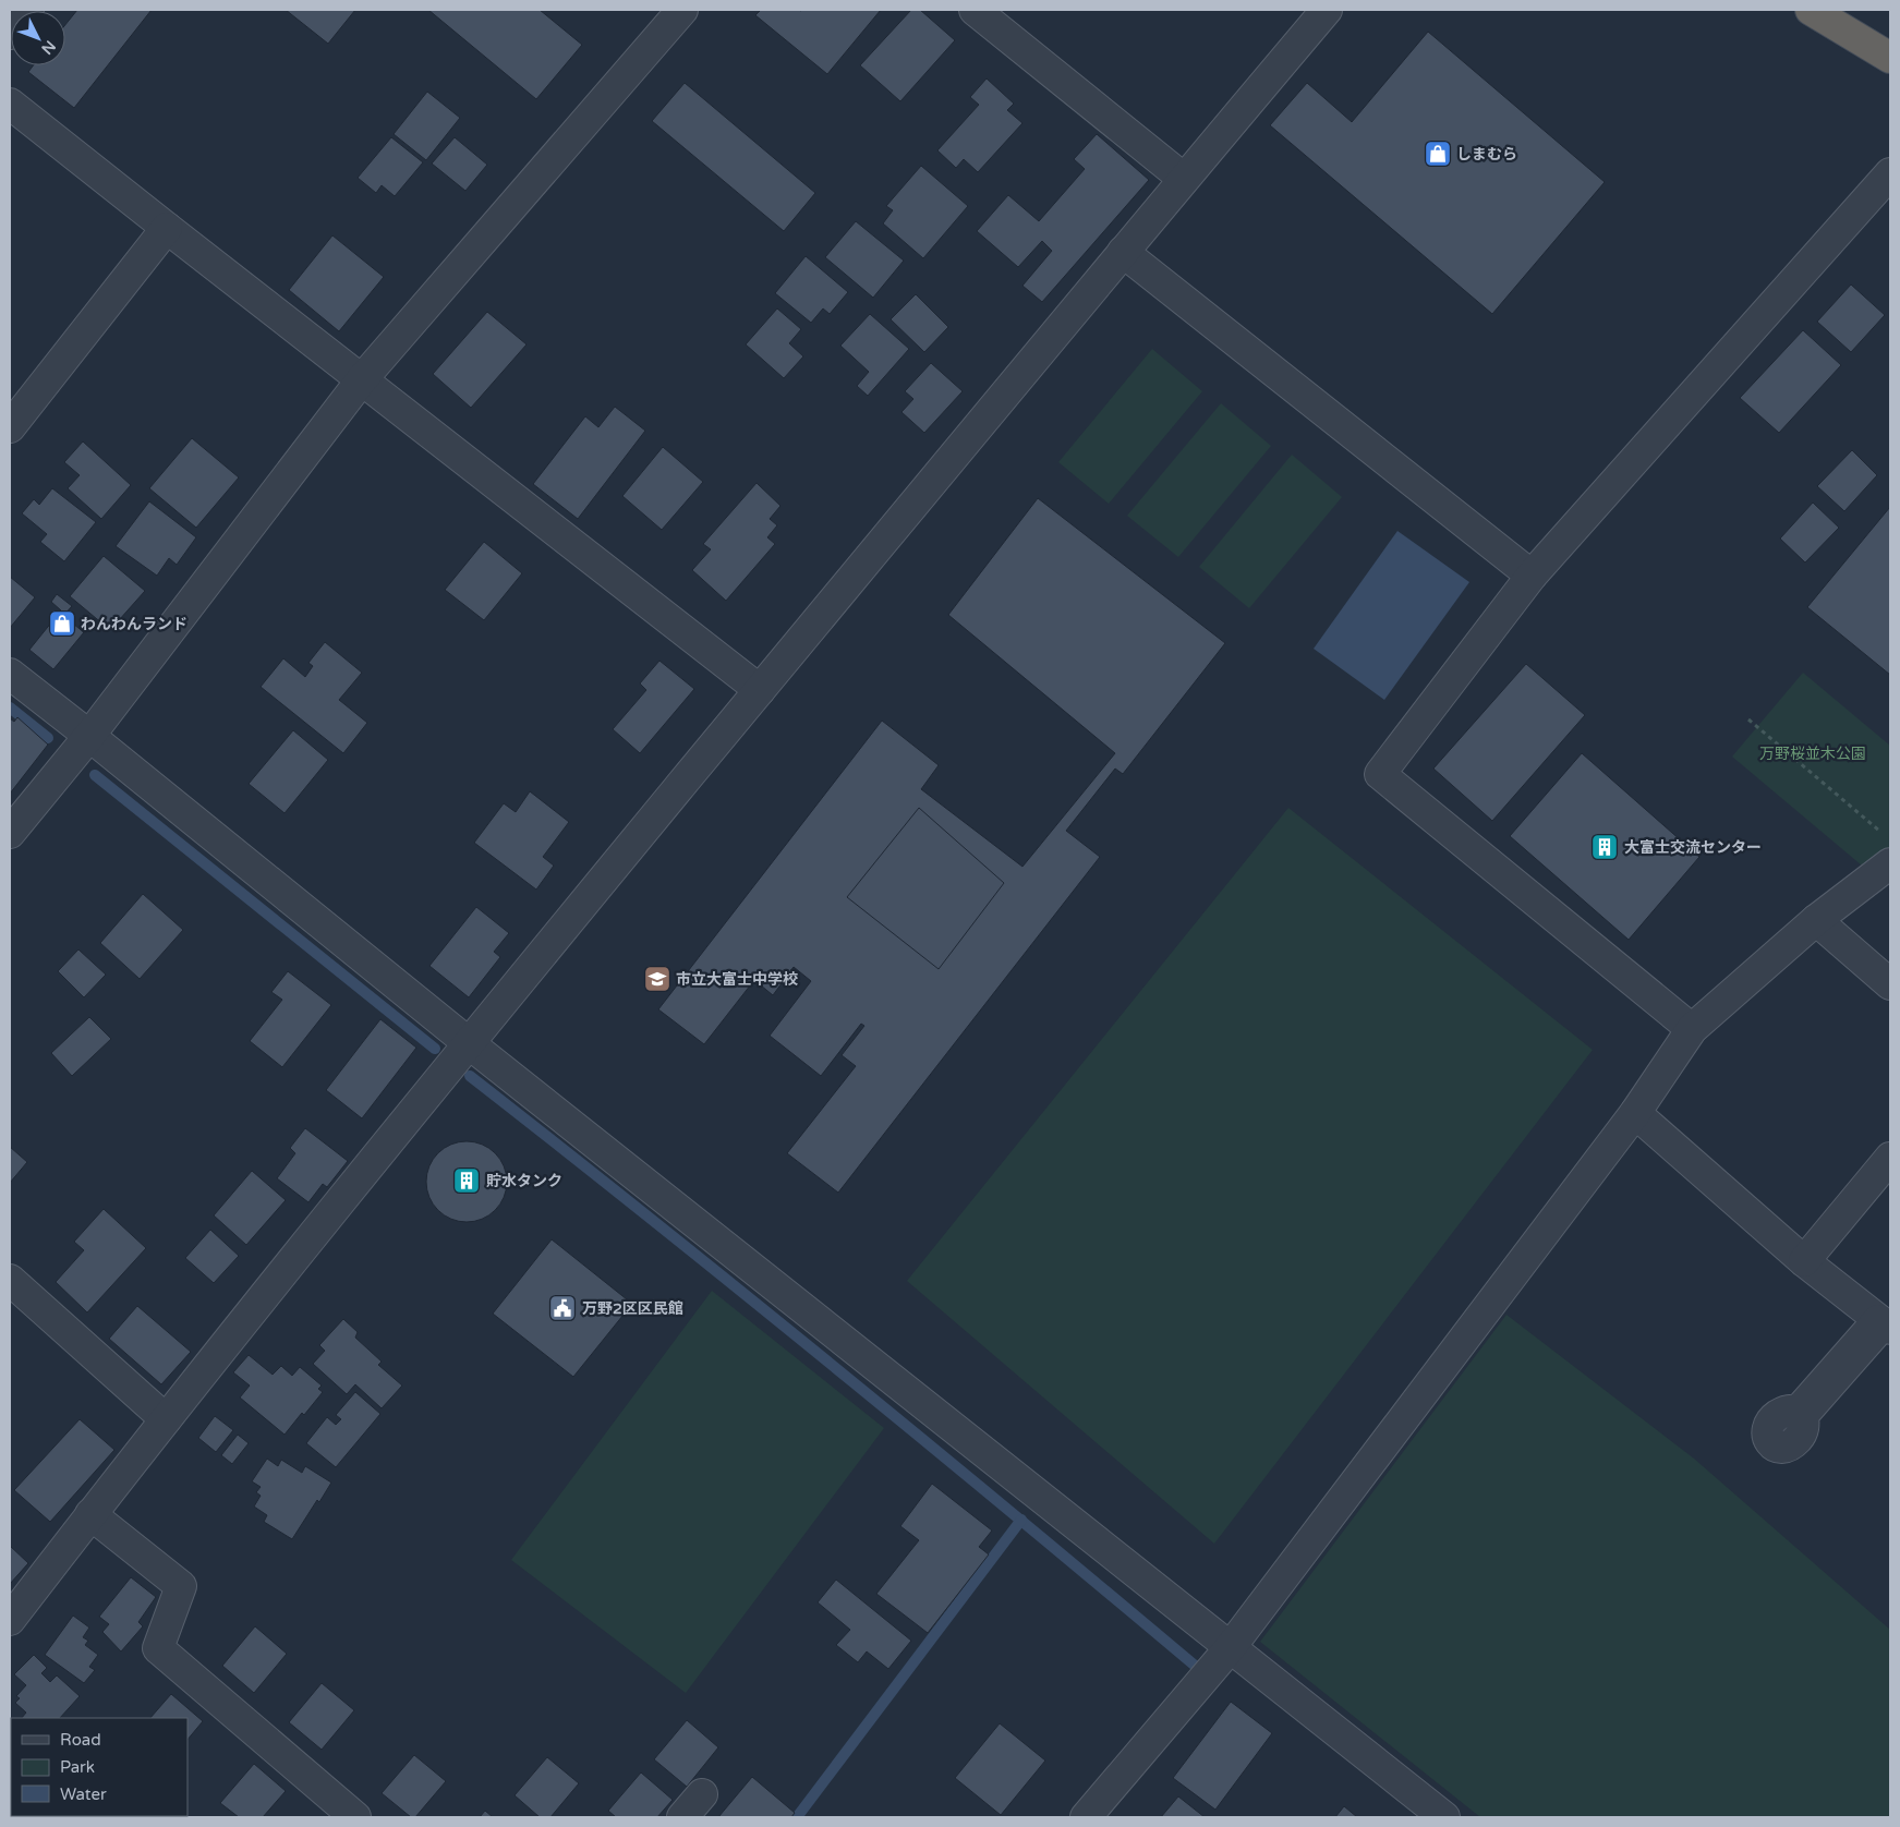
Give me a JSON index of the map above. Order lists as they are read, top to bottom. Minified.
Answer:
{"parks":["万野桜並木公園"],"places":{"shop":["しまむら","わんわんランド"],"building":["大富士交流センター","貯水タンク"],"school or university":["市立大富士中学校"],"public building":["万野2区区民館"]},"legend":["Road","Park","Water"],"north":"bottom right"}
